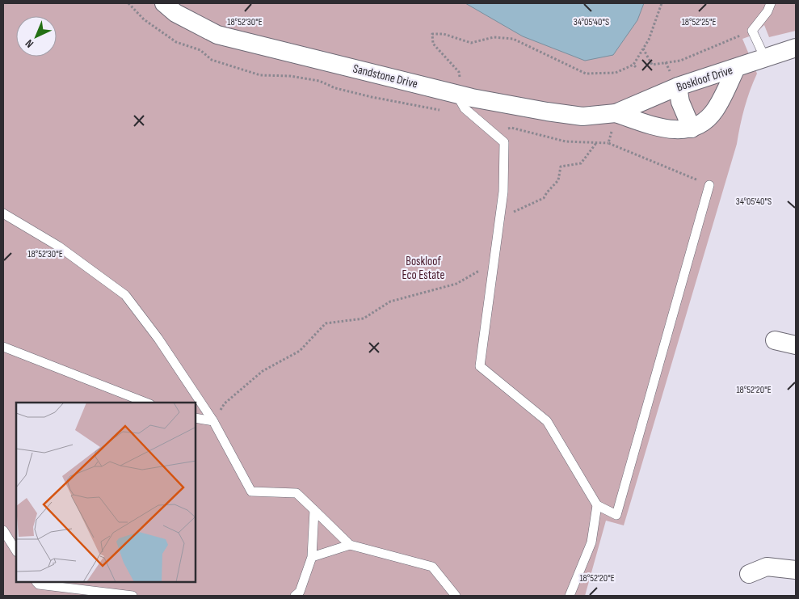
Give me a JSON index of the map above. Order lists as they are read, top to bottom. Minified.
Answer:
{"streets":{"street":["Sandstone Drive","Boskloof Drive"]},"crossings":[["Sandstone Drive","Boskloof Drive"]],"parks":["Boskloof Eco Estate"],"north":"bottom left","coordinates":["34°05'40\"S","18°52'30\"E","18°52'25\"E","18°52'20\"E"]}
